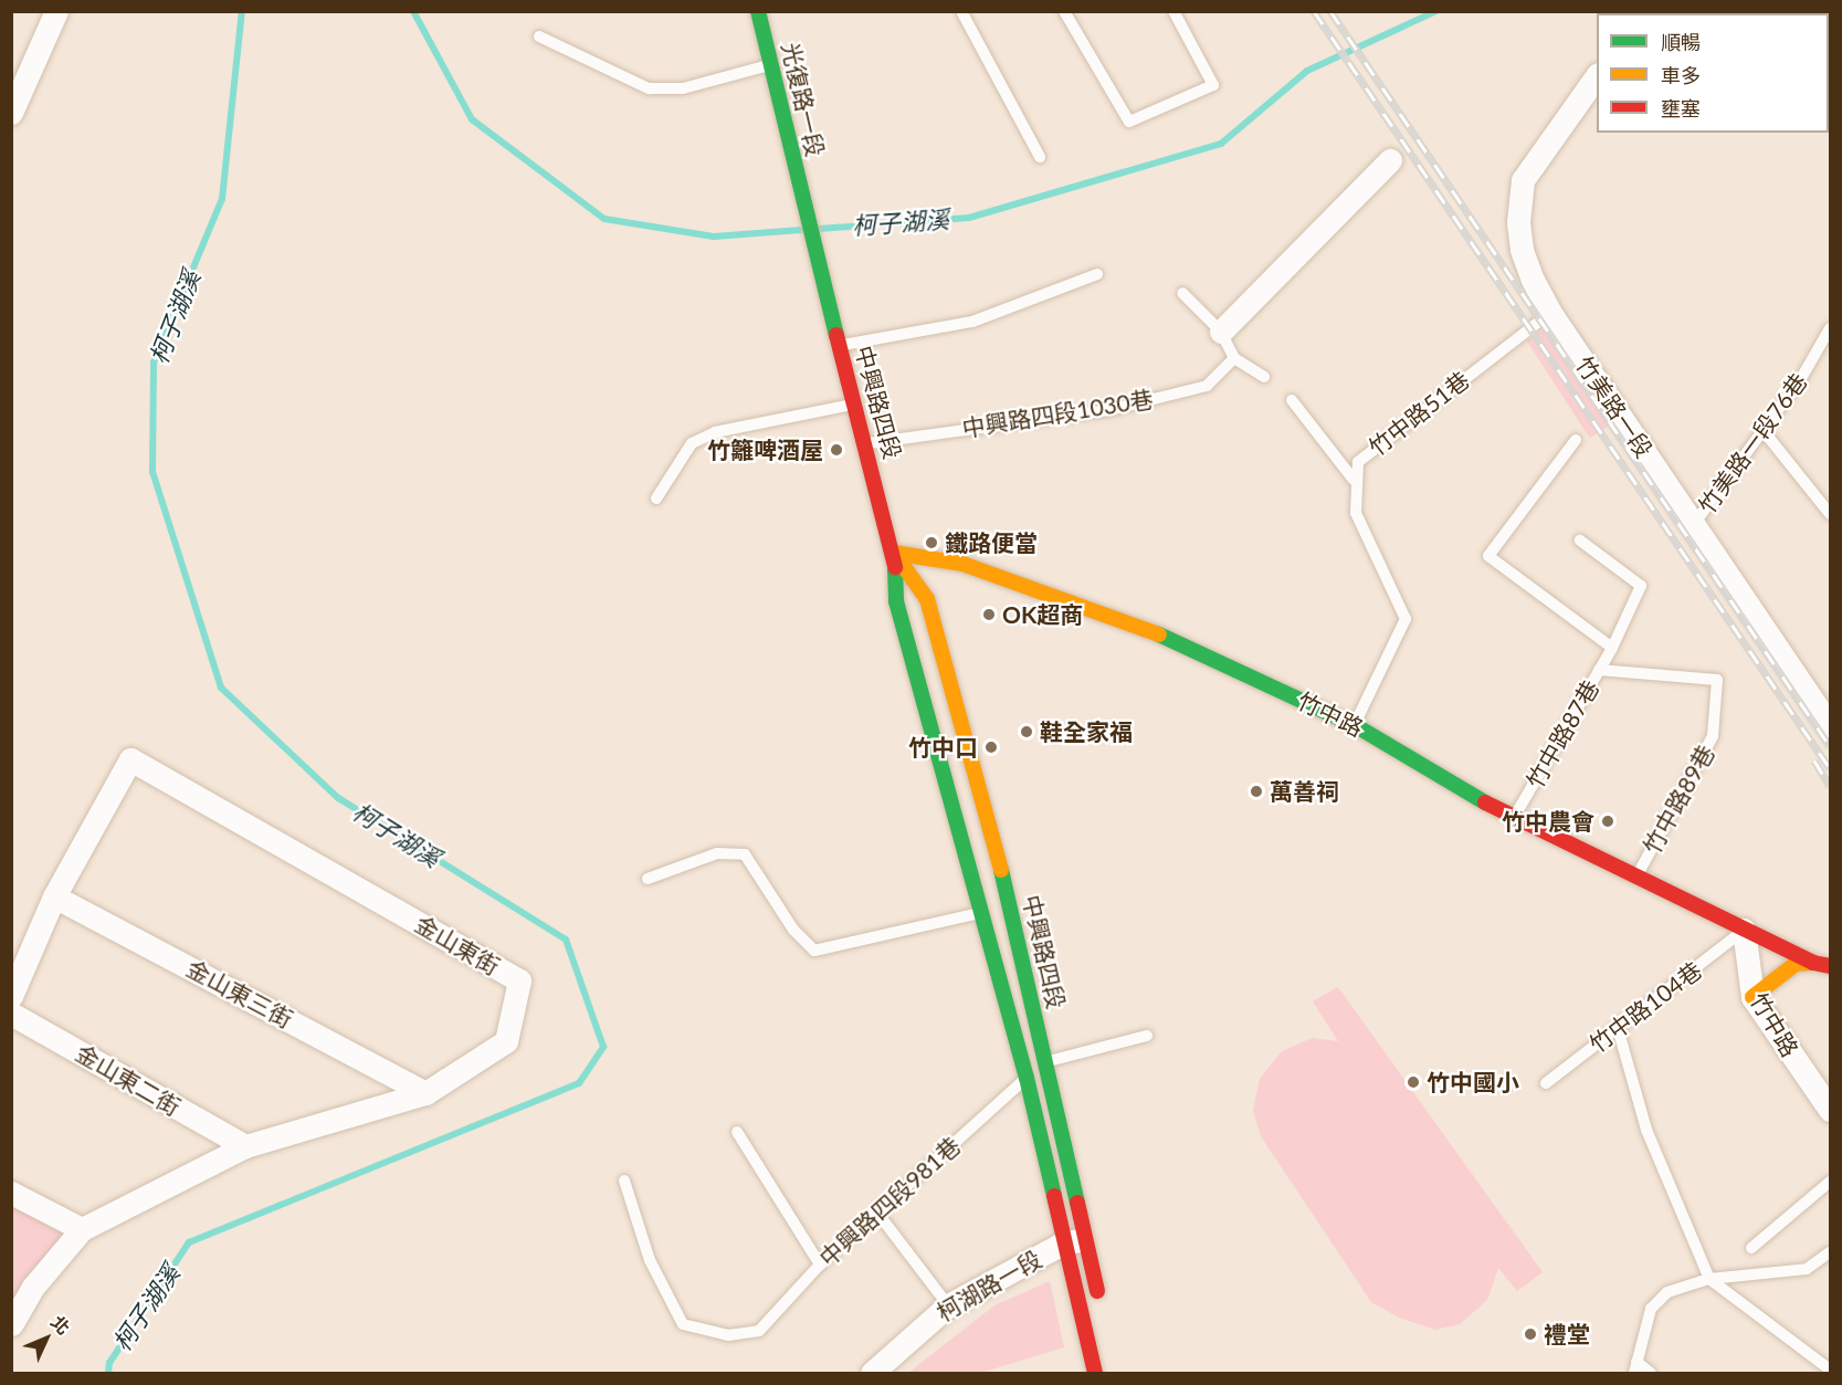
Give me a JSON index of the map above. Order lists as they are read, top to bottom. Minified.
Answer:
{"streets":{"main road":["光復路一段","中興路四段","竹中路"],"street":["竹美路一段","金山東街","金山東三街","金山東二街","柯湖路一段"],"lane":["中興路四段1030巷","竹中路51巷","竹美路一段76巷","竹中路87巷","竹中路89巷","竹中路104巷","中興路四段981巷"]},"crossings":[["光復路一段","中興路四段"],["中興路四段","中興路四段1030巷"],["中興路四段","竹中路"],["中興路四段","中興路四段981巷"],["中興路四段","柯湖路一段"],["竹美路一段","竹中路51巷"],["竹美路一段","竹美路一段76巷"],["竹中路51巷","竹中路"],["竹中路","竹中路87巷"],["竹中路","竹中路89巷"],["竹中路","竹中路104巷"],["竹中路87巷","竹中路89巷"],["金山東街","金山東三街"],["金山東街","金山東二街"]],"water":["柯子湖溪"],"places":["竹籬啤酒屋","鐵路便當","OK超商","鞋全家福","竹中口","萬善祠","竹中農會","竹中國小","禮堂"],"legend":["順暢","車多","壅塞"],"north":"top right"}
